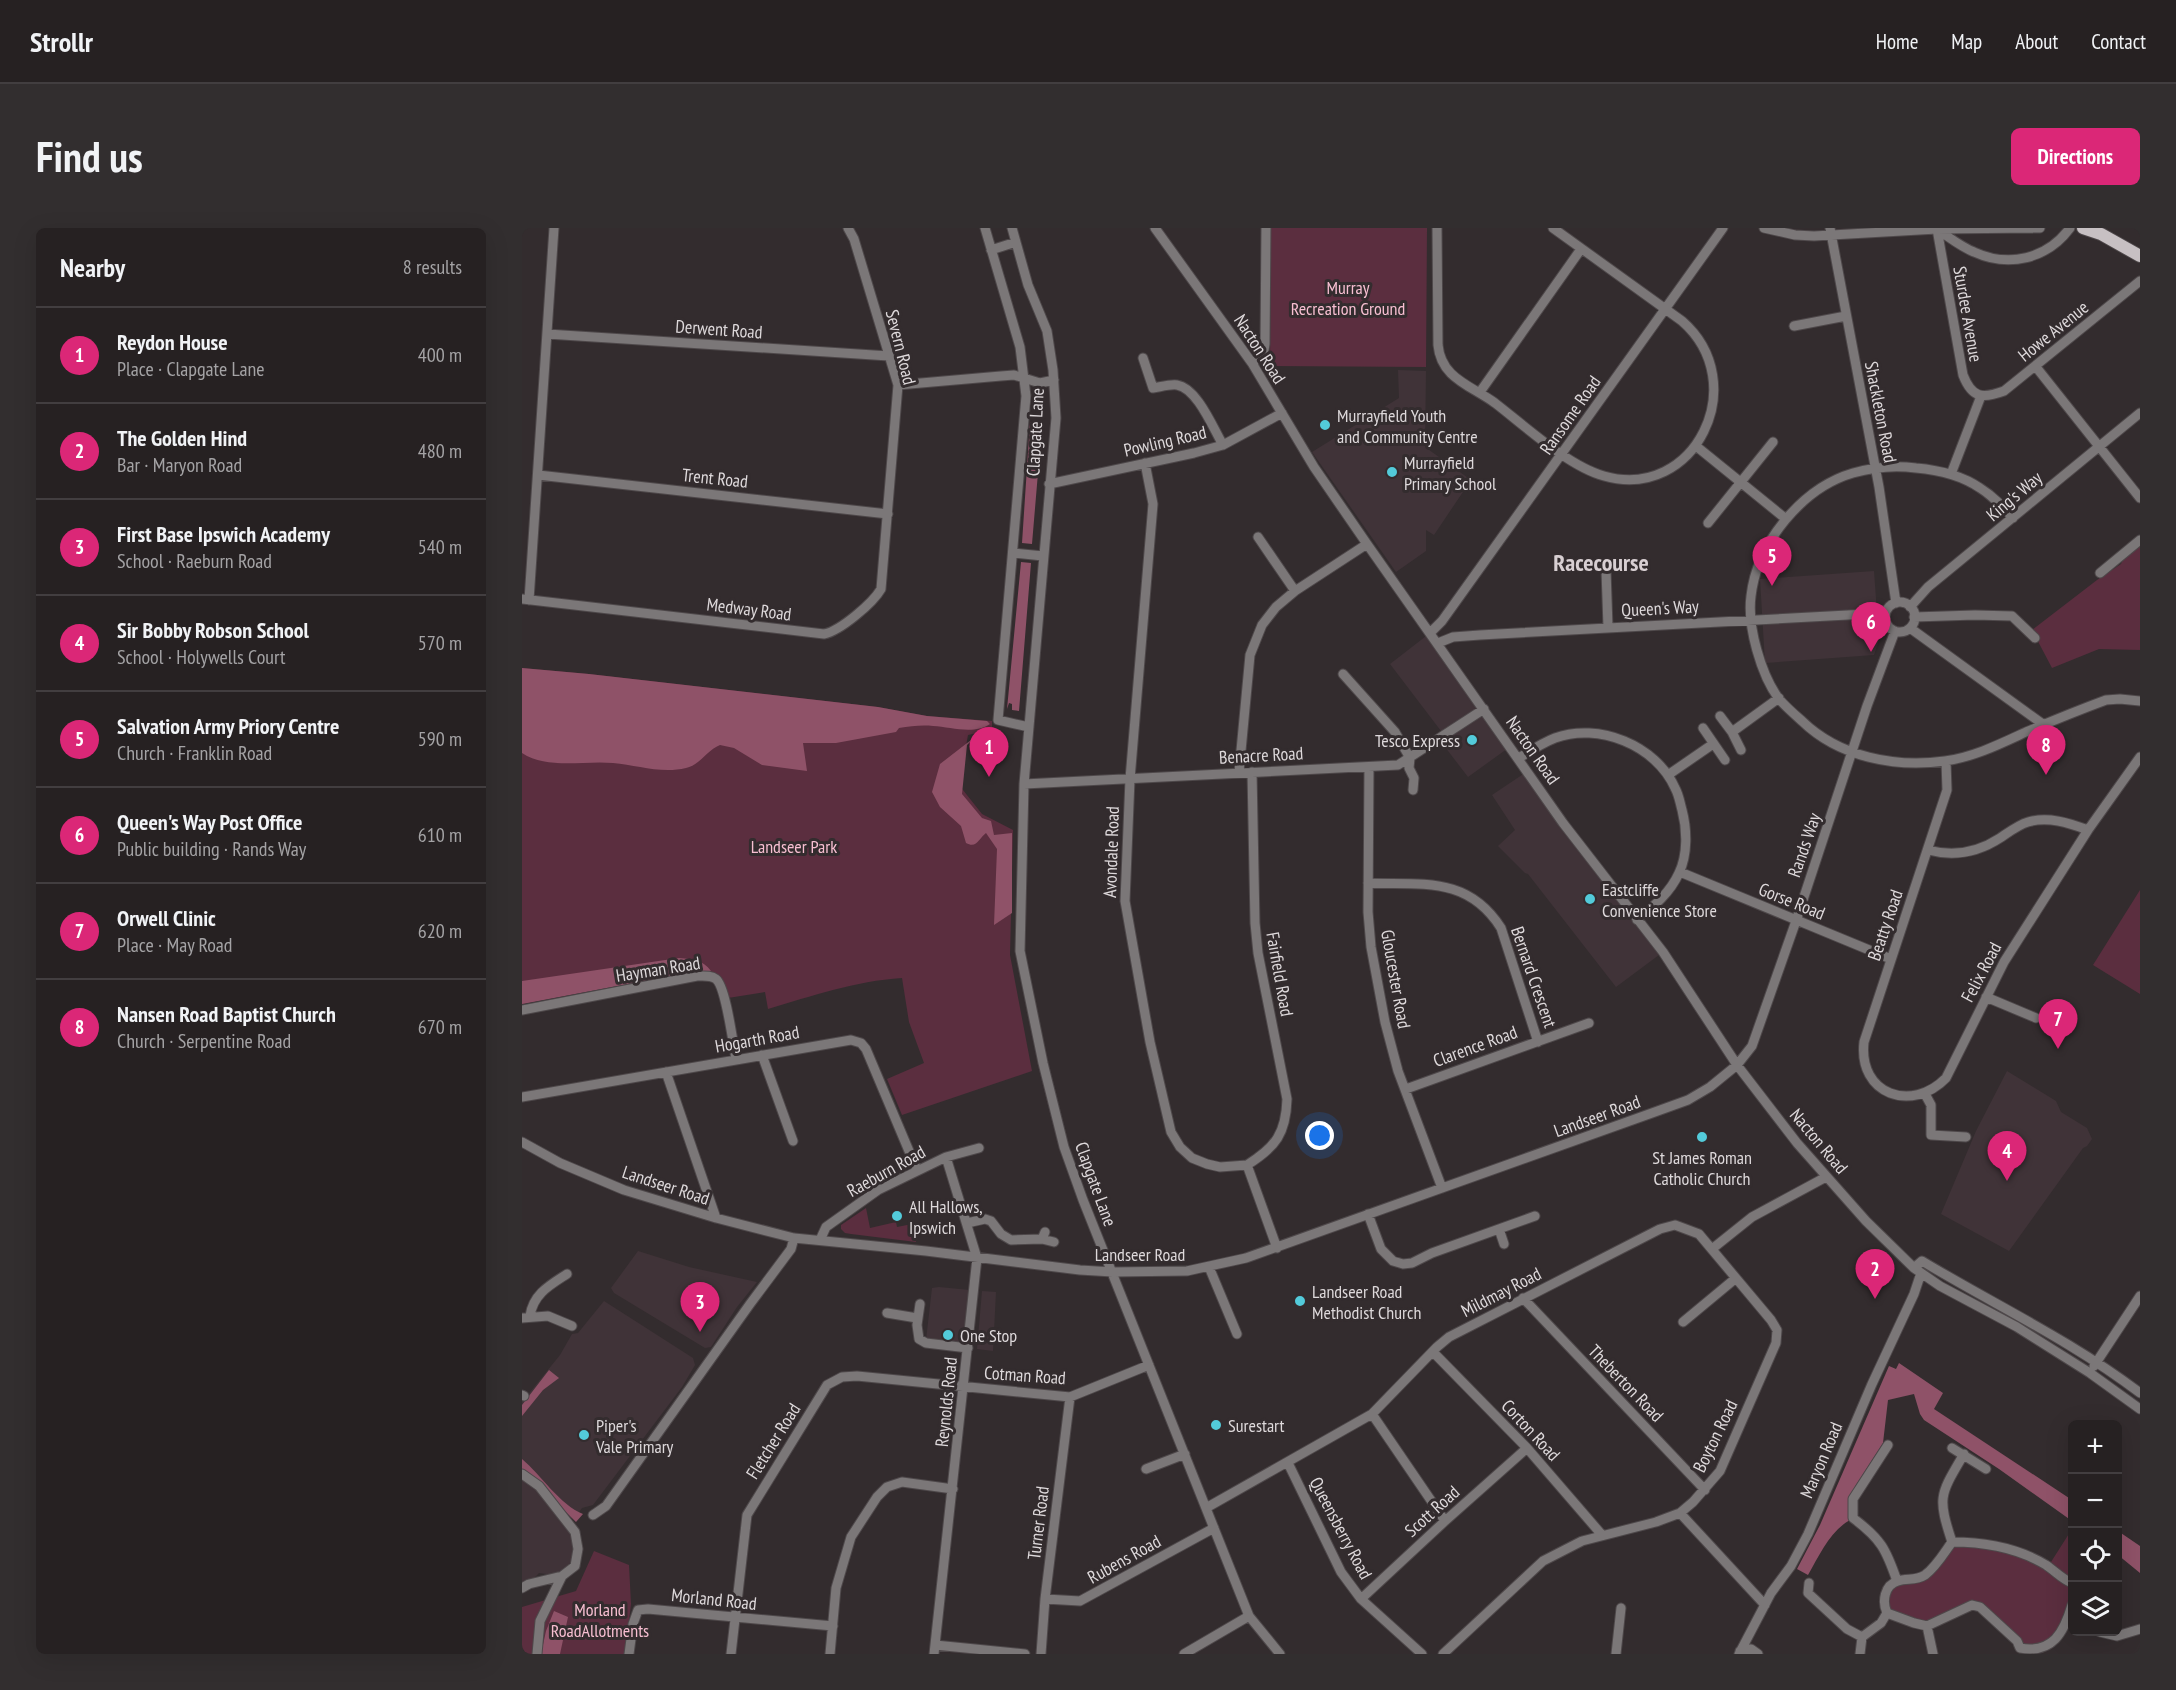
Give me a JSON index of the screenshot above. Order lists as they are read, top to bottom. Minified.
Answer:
{"streets":{"street":["Sturdee Avenue","Derwent Road","Howe Avenue","Severn Road","Nacton Road","Shackleton Road","Ransome Road","Clapgate Lane","Powling Road","Trent Road","King's Way","Queen's Way","Medway Road","Benacre Road","Rands Way","Avondale Road","Gorse Road","Beatty Road","Hayman Road","Felix Road","Fairfield Road","Bernard Crescent","Gloucester Road","Hogarth Road","Clarence Road","Landseer Road","Raeburn Road","Mildmay Road","Cotman Road","Theberton Road","Reynolds Road","Corton Road","Boyton Road","Fletcher Road","Maryon Road","Scott Road","Turner Road","Queensberry Road","Rubens Road","Morland Road"]},"crossings":[["Sturdee Avenue","Howe Avenue"],["Derwent Road","Severn Road"],["Severn Road","Trent Road"],["Severn Road","Medway Road"],["Nacton Road","Ransome Road"],["Nacton Road","Powling Road"],["Nacton Road","Queen's Way"],["Nacton Road","Benacre Road"],["Nacton Road","Rands Way"],["Nacton Road","Landseer Road"],["Nacton Road","Maryon Road"],["Shackleton Road","King's Way"],["Shackleton Road","Queen's Way"],["Shackleton Road","Rands Way"],["Clapgate Lane","Powling Road"],["Clapgate Lane","Benacre Road"],["Clapgate Lane","Landseer Road"],["Clapgate Lane","Mildmay Road"],["Clapgate Lane","Cotman Road"],["Clapgate Lane","Rubens Road"],["Powling Road","Avondale Road"],["Trent Road","Medway Road"],["King's Way","Queen's Way"],["King's Way","Rands Way"],["Queen's Way","Rands Way"],["Benacre Road","Avondale Road"],["Benacre Road","Fairfield Road"],["Benacre Road","Gloucester Road"],["Rands Way","Gorse Road"],["Rands Way","Landseer Road"],["Avondale Road","Fairfield Road"],["Gorse Road","Beatty Road"],["Beatty Road","Felix Road"],["Hayman Road","Hogarth Road"],["Bernard Crescent","Gloucester Road"],["Bernard Crescent","Clarence Road"],["Gloucester Road","Clarence Road"],["Gloucester Road","Landseer Road"],["Hogarth Road","Raeburn Road"],["Landseer Road","Raeburn Road"],["Landseer Road","Reynolds Road"],["Raeburn Road","Reynolds Road"],["Mildmay Road","Theberton Road"],["Mildmay Road","Corton Road"],["Mildmay Road","Boyton Road"],["Mildmay Road","Queensberry Road"],["Cotman Road","Reynolds Road"],["Cotman Road","Fletcher Road"],["Cotman Road","Turner Road"],["Theberton Road","Boyton Road"],["Reynolds Road","Fletcher Road"],["Corton Road","Boyton Road"],["Corton Road","Scott Road"],["Fletcher Road","Morland Road"],["Scott Road","Queensberry Road"],["Turner Road","Rubens Road"]],"districts":["Racecourse"],"parks":["Murray Recreation Ground","Landseer Park","Morland RoadAllotments"],"places":["Murrayfield Youth and Community Centre","Murrayfield Primary School","Tesco Express","Eastcliffe Convenience Store","St James Roman Catholic Church","All Hallows, Ipswich","Landseer Road Methodist Church","One Stop","Surestart","Piper's Vale Primary"],"page":{"header":"Strollr","nav":["Home","Map","About","Contact"],"buttons":"Directions","title":"Find us","heading":["Nearby","8 results"],"list":[{"mark":"1","name":"Reydon House","note":"Place · Clapgate Lane","value":"400 m"},{"mark":"2","name":"The Golden Hind","note":"Bar · Maryon Road","value":"480 m"},{"mark":"3","name":"First Base Ipswich Academy","note":"School · Raeburn Road","value":"540 m"},{"mark":"4","name":"Sir Bobby Robson School","note":"School · Holywells Court","value":"570 m"},{"mark":"5","name":"Salvation Army Priory Centre","note":"Church · Franklin Road","value":"590 m"},{"mark":"6","name":"Queen's Way Post Office","note":"Public building · Rands Way","value":"610 m"},{"mark":"7","name":"Orwell Clinic","note":"Place · May Road","value":"620 m"},{"mark":"8","name":"Nansen Road Baptist Church","note":"Church · Serpentine Road","value":"670 m"}],"pins":["5","6","8","1","7","4","2","3"],"map_buttons":["+","−"]}}
